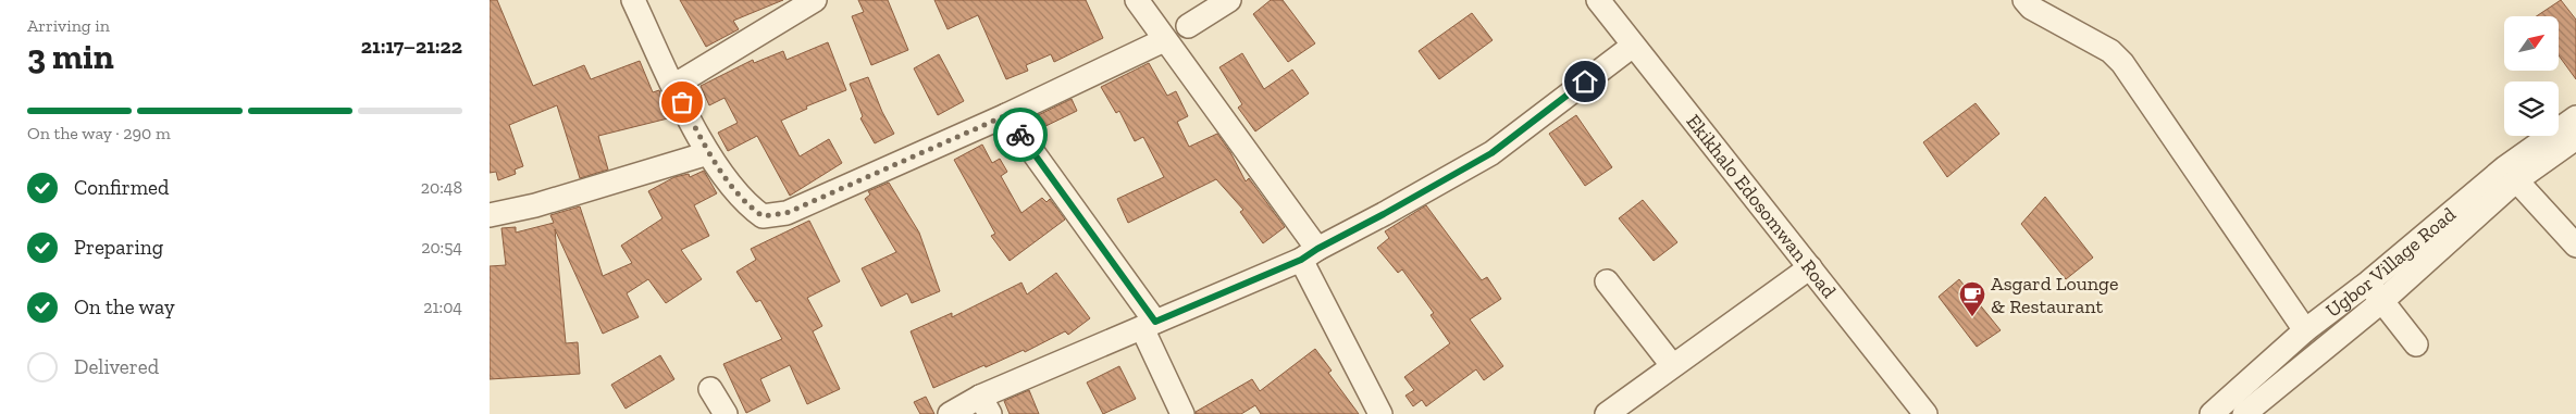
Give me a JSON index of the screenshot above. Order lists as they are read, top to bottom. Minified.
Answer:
{"streets":{"street":["Ekikhalo Edosomwan Road","Ugbor Village Road"]},"places":{"cafe":["Asgard Lounge & Restaurant"]},"north":"top right","page":{"heading":["3 min","Arriving in","21:17–21:22"],"bar":"On the way · 290 m","list":[["Confirmed","20:48"],["Preparing","20:54"],["On the way","21:04"],"Delivered"]}}
